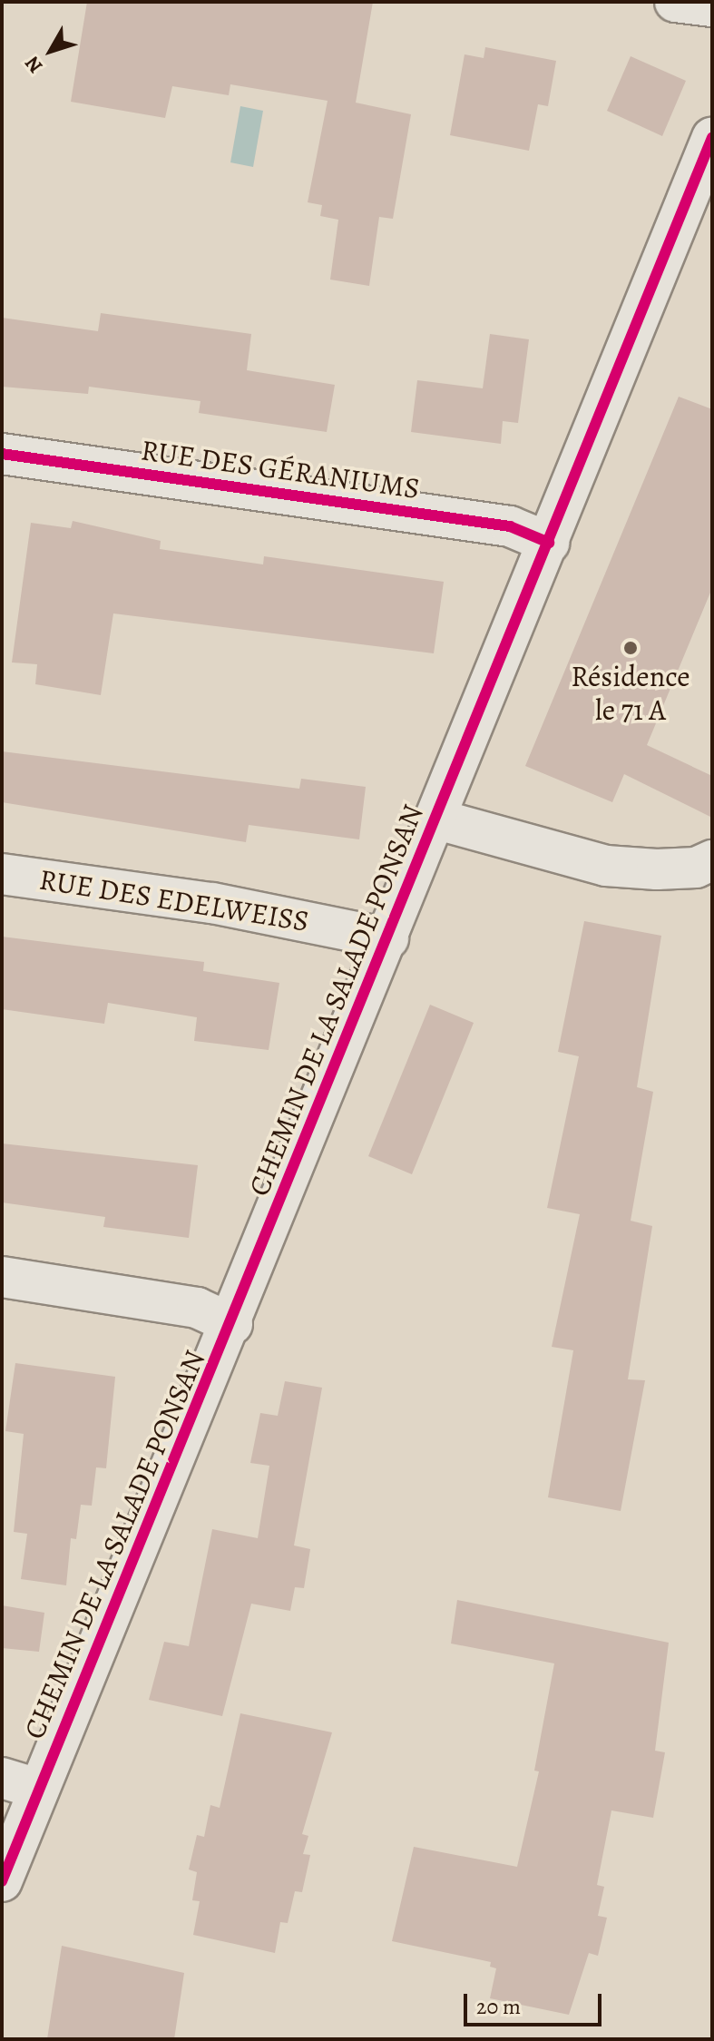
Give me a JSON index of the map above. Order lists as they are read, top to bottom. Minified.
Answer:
{"streets":{"street":["RUE DES GÉRANIUMS","RUE DES EDELWEISS","CHEMIN DE LA SALADE PONSAN"]},"crossings":[["RUE DES GÉRANIUMS","CHEMIN DE LA SALADE PONSAN"],["RUE DES EDELWEISS","CHEMIN DE LA SALADE PONSAN"]],"places":["Résidence le 71 A"],"scale_bar":"20 m","north":"bottom left"}
